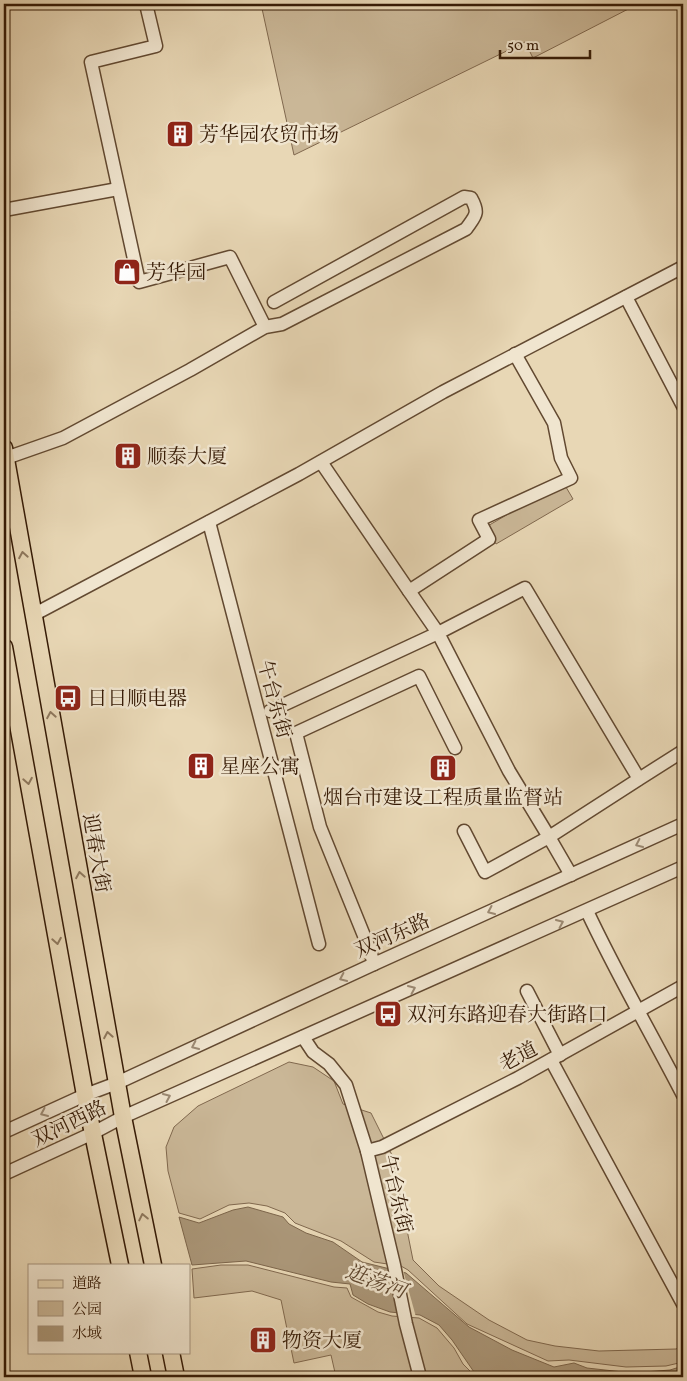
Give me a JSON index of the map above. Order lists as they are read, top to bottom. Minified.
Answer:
{"streets":{"main road":["迎春大街"],"street":["午台东街","双河东路","老道","双河西路"]},"crossings":[["午台东街","老道"],["迎春大街","双河东路"],["迎春大街","双河西路"],["双河东路","双河西路"]],"water":["逛荡河"],"places":{"building":["芳华园农贸市场","顺泰大厦","星座公寓","烟台市建设工程质量监督站","物资大厦"],"shop":["芳华园"],"bus stop":["日日顺电器","双河东路迎春大街路口"]},"legend":["道路","公园","水域"],"scale_bar":"50 m"}
